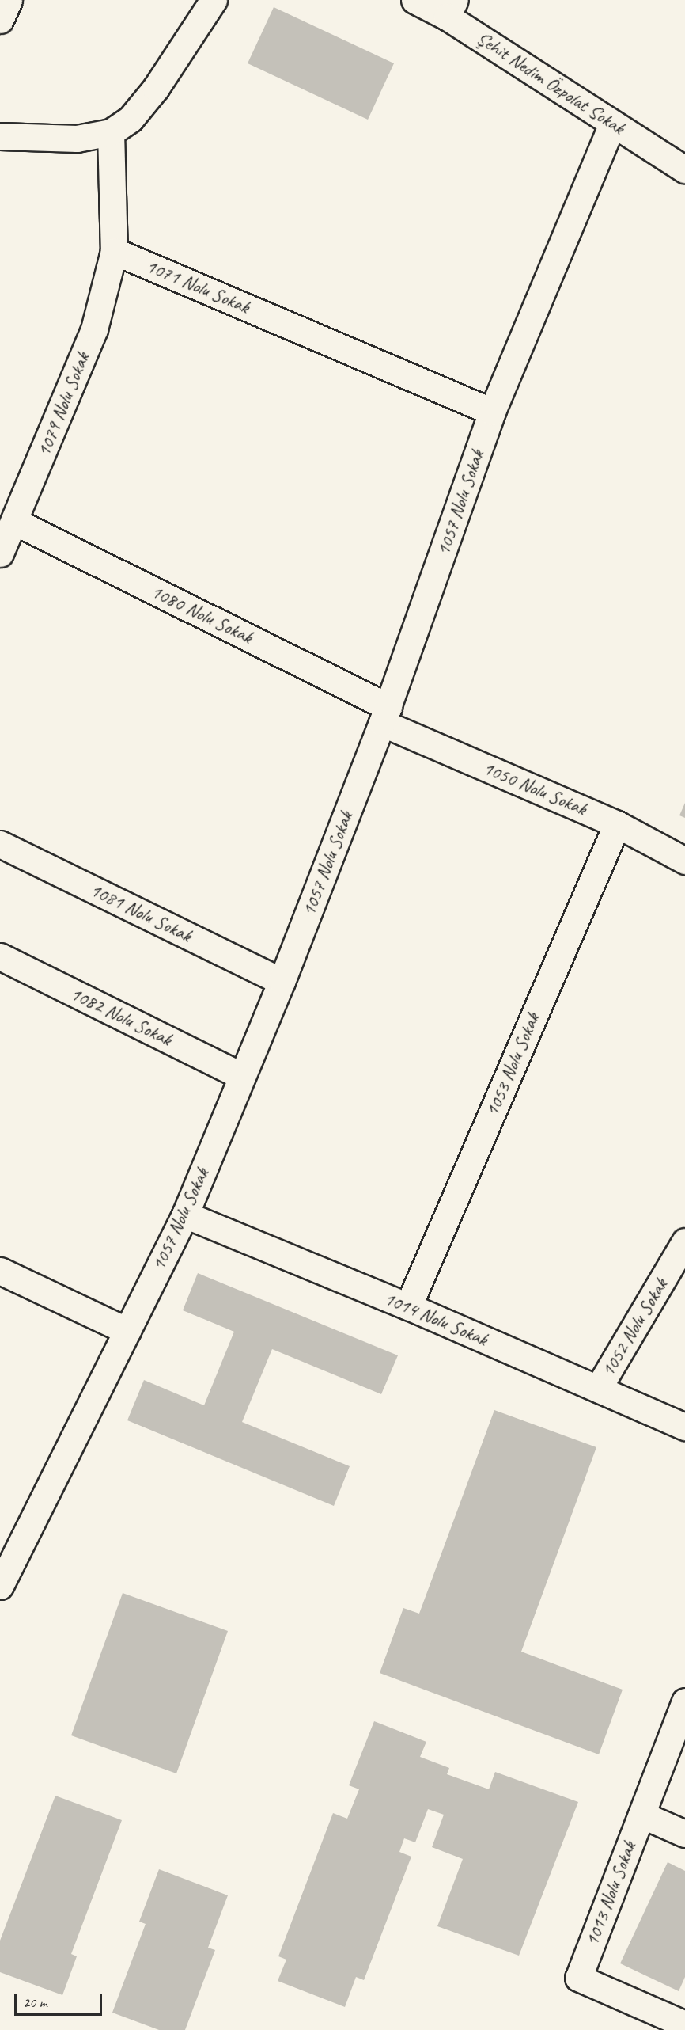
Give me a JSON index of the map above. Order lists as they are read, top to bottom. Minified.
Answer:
{"streets":{"street":["Şehit Nedim Özpolat Sokak","1071 Nolu Sokak","1079 Nolu Sokak","1057 Nolu Sokak","1080 Nolu Sokak","1050 Nolu Sokak","1081 Nolu Sokak","1082 Nolu Sokak","1053 Nolu Sokak","1014 Nolu Sokak","1052 Nolu Sokak","1013 Nolu Sokak"]},"crossings":[["Şehit Nedim Özpolat Sokak","1057 Nolu Sokak"],["1071 Nolu Sokak","1079 Nolu Sokak"],["1071 Nolu Sokak","1057 Nolu Sokak"],["1079 Nolu Sokak","1080 Nolu Sokak"],["1057 Nolu Sokak","1080 Nolu Sokak"],["1057 Nolu Sokak","1050 Nolu Sokak"],["1057 Nolu Sokak","1081 Nolu Sokak"],["1057 Nolu Sokak","1082 Nolu Sokak"],["1057 Nolu Sokak","1014 Nolu Sokak"],["1080 Nolu Sokak","1050 Nolu Sokak"],["1050 Nolu Sokak","1053 Nolu Sokak"],["1053 Nolu Sokak","1014 Nolu Sokak"],["1014 Nolu Sokak","1052 Nolu Sokak"]],"scale_bar":"20 m"}
